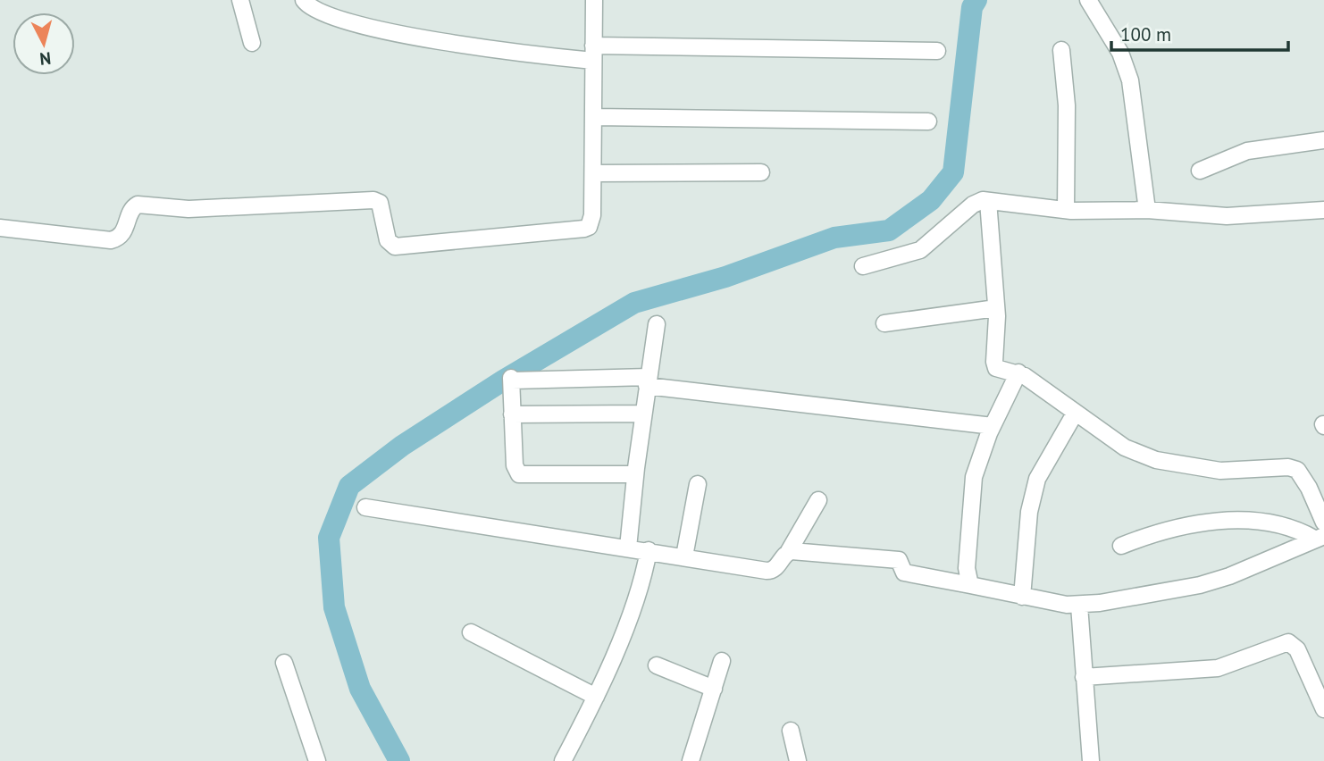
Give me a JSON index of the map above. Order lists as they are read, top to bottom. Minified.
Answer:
{"scale_bar":"100 m","north":"bottom"}
